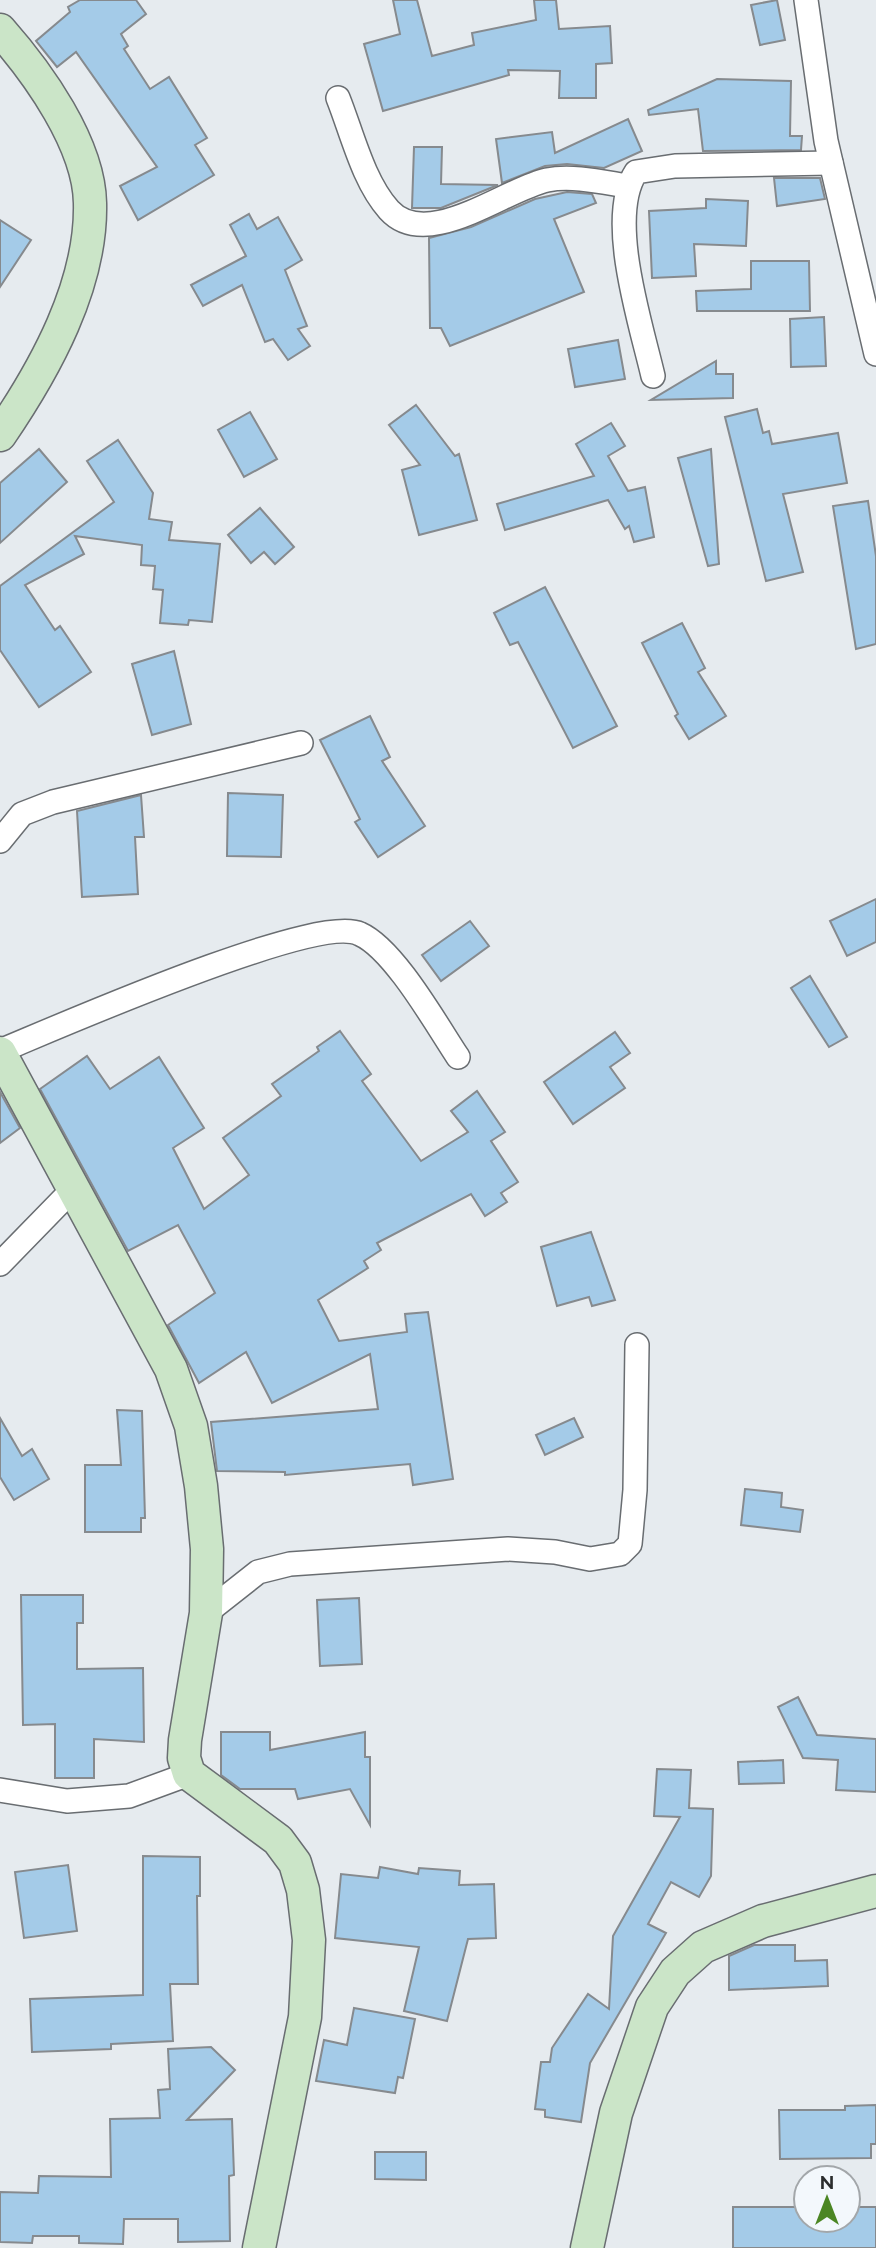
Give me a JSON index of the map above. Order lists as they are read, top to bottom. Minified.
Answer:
{"north":"top"}
